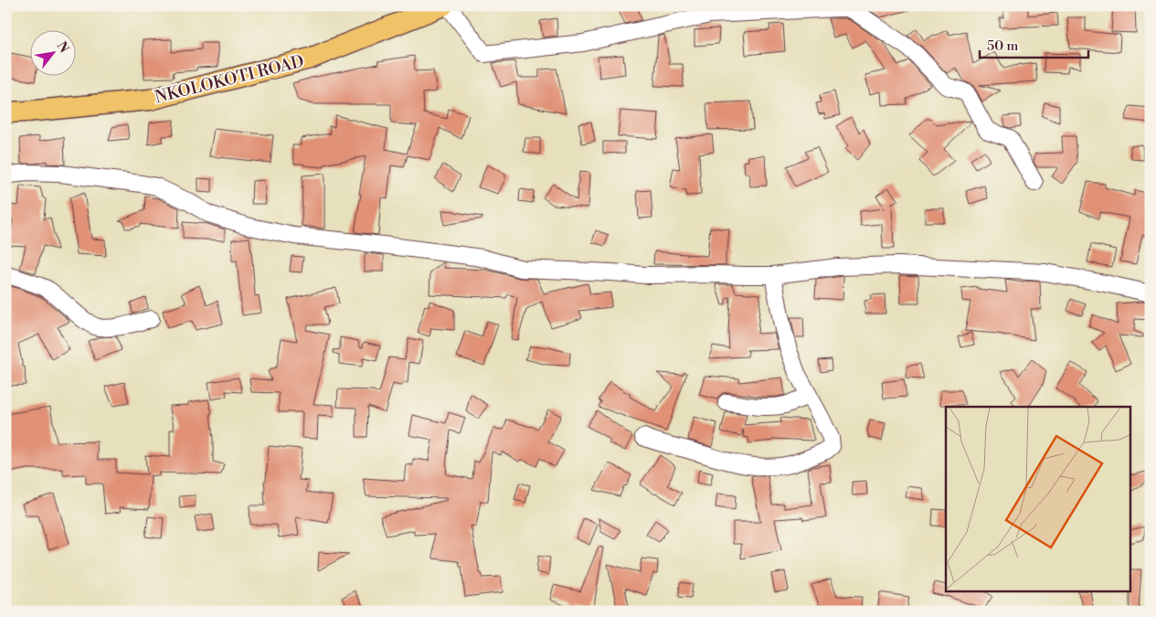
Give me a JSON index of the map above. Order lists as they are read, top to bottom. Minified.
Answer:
{"streets":{"main road":["NKOLOKOTI ROAD"]},"scale_bar":"50 m","north":"top right"}
